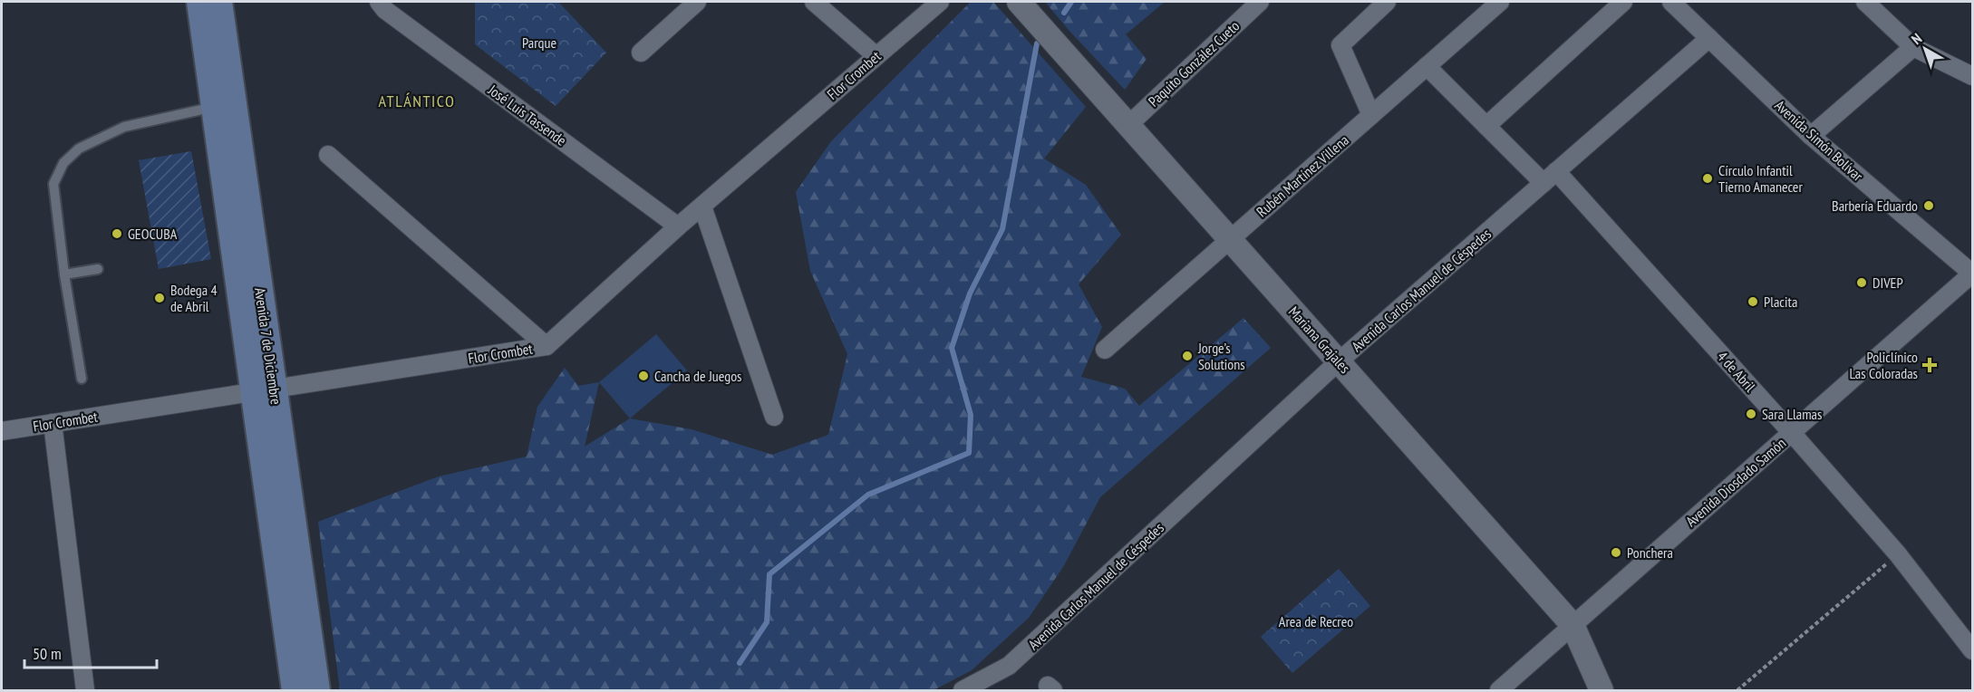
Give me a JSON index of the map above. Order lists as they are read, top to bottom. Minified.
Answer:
{"streets":{"main road":["Avenida 7 de Diciembre"],"street":["Paquito González Cueto","Flor Crombet","José Luis Tassende","Avenida Simón Bolívar","Rubén Martínez Villena","Avenida Carlos Manuel de Céspedes","Mariana Grajales","4 de Abril","Avenida Diosdado Samón"]},"crossings":[["Paquito González Cueto","Mariana Grajales"],["Flor Crombet","José Luis Tassende"],["Flor Crombet","Avenida 7 de Diciembre"],["Avenida Simón Bolívar","Avenida Carlos Manuel de Céspedes"],["Avenida Simón Bolívar","Avenida Diosdado Samón"],["Rubén Martínez Villena","Mariana Grajales"],["Rubén Martínez Villena","4 de Abril"],["Avenida Carlos Manuel de Céspedes","Mariana Grajales"],["Avenida Carlos Manuel de Céspedes","4 de Abril"],["Mariana Grajales","Avenida Diosdado Samón"],["4 de Abril","Avenida Diosdado Samón"]],"districts":["ATLÁNTICO"],"parks":["Parque","Area de Recreo"],"places":{"other":["Círculo Infantil Tierno Amanecer","Barbería Eduardo","GEOCUBA","DIVEP","Bodega 4 de Abril","Placita","Jorge’s Solutions","Cancha de Juegos","Sara Llamas","Ponchera"],"health":["Policlínico Las Coloradas"]},"scale_bar":"50 m","north":"top left"}
